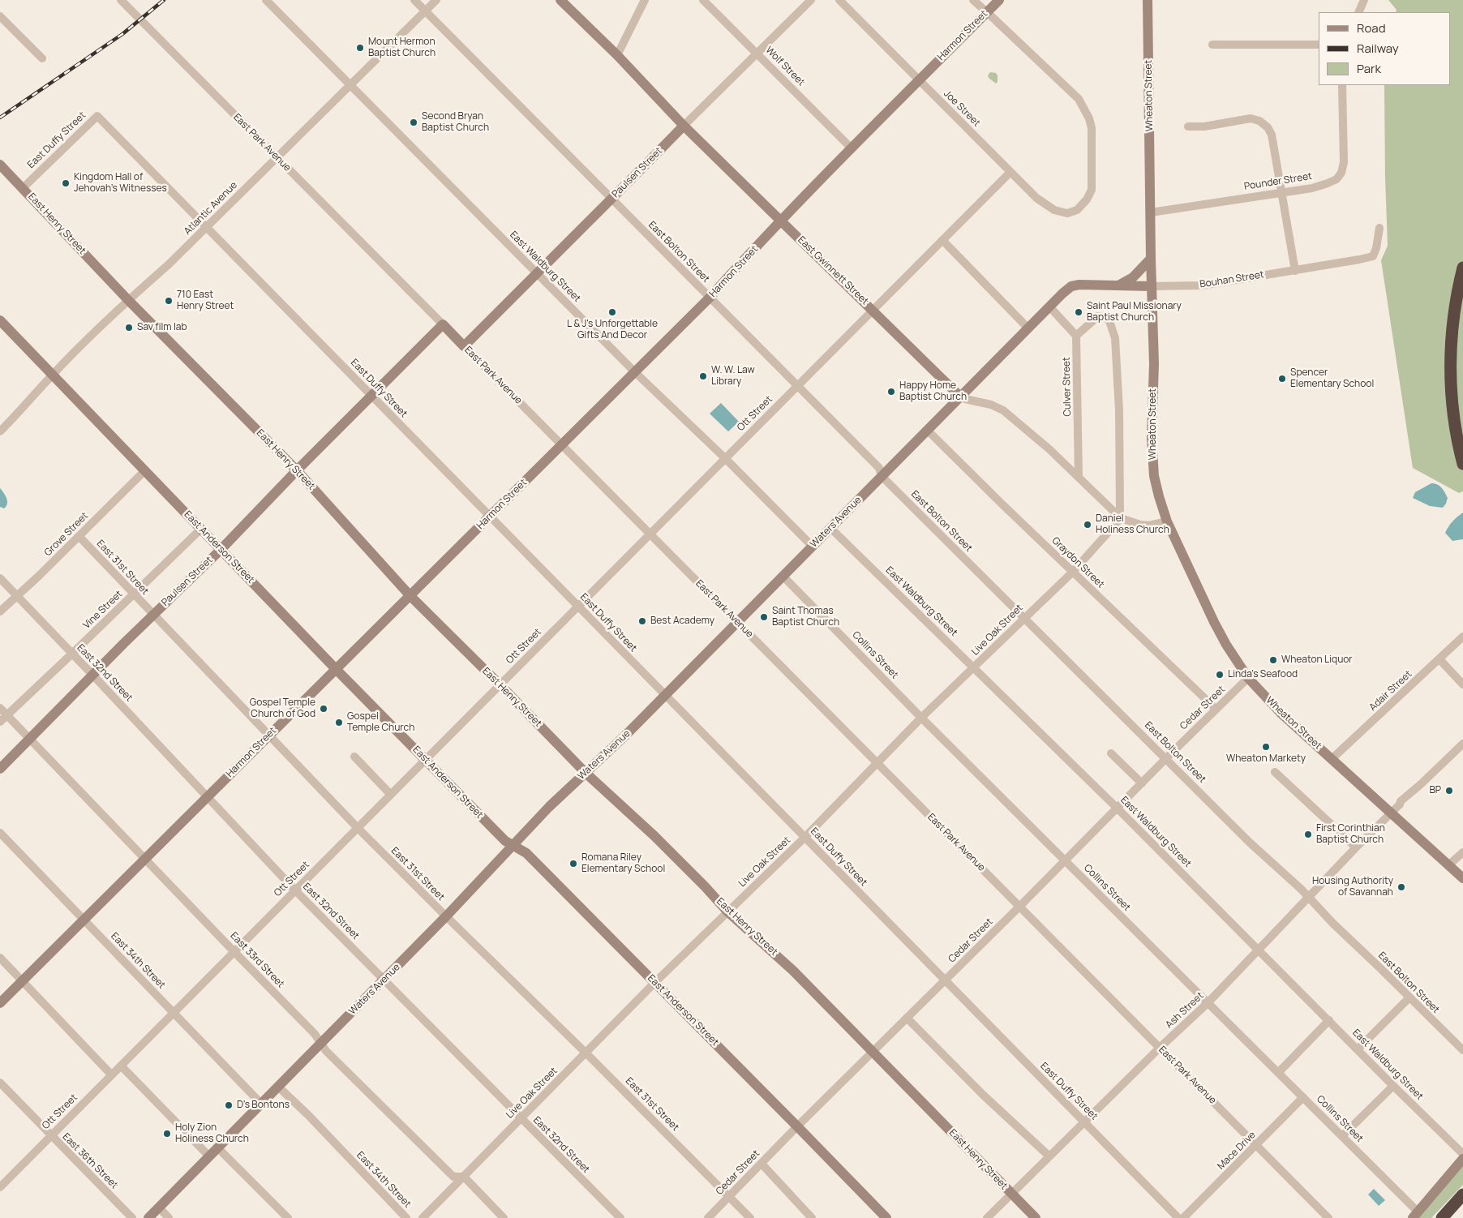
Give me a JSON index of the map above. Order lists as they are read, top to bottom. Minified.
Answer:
{"streets":{"main road":["Harmon Street","Wheaton Street","East Park Avenue","Paulsen Street","East Henry Street","East Gwinnett Street","Bouhan Street","Waters Avenue","East Anderson Street"],"street":["Wolf Street","Joe Street","East Duffy Street","Pounder Street","Atlantic Avenue","East Bolton Street","East Waldburg Street","Culver Street","Ott Street","Grove Street","Graydon Street","East 31st Street","Vine Street","Live Oak Street","Collins Street","East 32nd Street","Adair Street","Cedar Street","East 33rd Street","East 34th Street","Ash Street","Mace Drive","East 36th Street"]},"crossings":[["Harmon Street","Wolf Street"],["Harmon Street","Joe Street"],["Harmon Street","East Duffy Street"],["Harmon Street","East Park Avenue"],["Harmon Street","East Henry Street"],["Harmon Street","East Bolton Street"],["Harmon Street","East Waldburg Street"],["Harmon Street","East Gwinnett Street"],["Harmon Street","East Anderson Street"],["Harmon Street","East 31st Street"],["Harmon Street","East 32nd Street"],["Harmon Street","East 33rd Street"],["Harmon Street","East 34th Street"],["Wolf Street","Paulsen Street"],["Wheaton Street","Pounder Street"],["Wheaton Street","Bouhan Street"],["Wheaton Street","Adair Street"],["Wheaton Street","Cedar Street"],["Wheaton Street","Ash Street"],["Joe Street","Ott Street"],["East Duffy Street","Paulsen Street"],["East Duffy Street","Atlantic Avenue"],["East Duffy Street","East Henry Street"],["East Duffy Street","Ott Street"],["East Duffy Street","Waters Avenue"],["East Duffy Street","Live Oak Street"],["East Duffy Street","Cedar Street"],["East Duffy Street","Ash Street"],["East Park Avenue","Paulsen Street"],["East Park Avenue","Atlantic Avenue"],["East Park Avenue","Ott Street"],["East Park Avenue","Waters Avenue"],["East Park Avenue","Live Oak Street"],["East Park Avenue","Cedar Street"],["East Park Avenue","Ash Street"],["East Park Avenue","Mace Drive"],["Paulsen Street","East Henry Street"],["Paulsen Street","East Bolton Street"],["Paulsen Street","East Waldburg Street"],["Paulsen Street","East Gwinnett Street"],["Paulsen Street","East Anderson Street"],["Paulsen Street","East 31st Street"],["Paulsen Street","East 32nd Street"],["Paulsen Street","East 33rd Street"],["Atlantic Avenue","East Henry Street"],["Atlantic Avenue","East Bolton Street"],["Atlantic Avenue","East Waldburg Street"],["Atlantic Avenue","East Anderson Street"],["East Henry Street","Ott Street"],["East Henry Street","Waters Avenue"],["East Henry Street","Live Oak Street"],["East Henry Street","Cedar Street"],["East Henry Street","Ash Street"],["East Bolton Street","Ott Street"],["East Bolton Street","Waters Avenue"],["East Bolton Street","Live Oak Street"],["East Bolton Street","Cedar Street"],["East Bolton Street","Ash Street"],["East Waldburg Street","Ott Street"],["East Waldburg Street","Waters Avenue"],["East Waldburg Street","Live Oak Street"],["East Waldburg Street","Cedar Street"],["East Waldburg Street","Ash Street"],["East Gwinnett Street","Culver Street"],["East Gwinnett Street","Ott Street"],["East Gwinnett Street","Waters Avenue"],["East Gwinnett Street","Live Oak Street"],["Bouhan Street","Waters Avenue"],["Ott Street","East Anderson Street"],["Ott Street","East 31st Street"],["Ott Street","East 32nd Street"],["Ott Street","East 33rd Street"],["Ott Street","East 34th Street"],["Ott Street","East 36th Street"],["Waters Avenue","East Anderson Street"],["Waters Avenue","Graydon Street"],["Waters Avenue","East 31st Street"],["Waters Avenue","Collins Street"],["Waters Avenue","East 32nd Street"],["Waters Avenue","East 33rd Street"],["Waters Avenue","East 34th Street"],["Grove Street","East Anderson Street"],["Grove Street","East 31st Street"],["Grove Street","East 32nd Street"],["East Anderson Street","Vine Street"],["East Anderson Street","Live Oak Street"],["East Anderson Street","Cedar Street"],["Graydon Street","Live Oak Street"],["Graydon Street","Cedar Street"],["East 31st Street","Vine Street"],["East 31st Street","Live Oak Street"],["East 31st Street","Cedar Street"],["Vine Street","East 32nd Street"],["Vine Street","East 33rd Street"],["Live Oak Street","Collins Street"],["Live Oak Street","East 32nd Street"],["Live Oak Street","East 33rd Street"],["Collins Street","Cedar Street"],["Collins Street","Ash Street"],["Collins Street","Mace Drive"]],"places":["Mount Hermon Baptist Church","Second Bryan Baptist Church","Kingdom Hall of Jehovah’s Witnesses","710 East Henry Street","L & J's Unforgettable Gifts And Decor","Saint Paul Missionary Baptist Church","Sav film lab","W. W. Law Library","Spencer Elementary School","Happy Home Baptist Church","Daniel Holiness Church","Saint Thomas Baptist Church","Best Academy","Wheaton Liquor","Linda's Seafood","Gospel Temple Church of God","Gospel Temple Church","Wheaton Markety","BP","First Corinthian Baptist Church","Romana Riley Elementary School","Housing Authority of Savannah","D's Bontons","Holy Zion Holiness Church"],"legend":["Road","Railway","Park"]}
